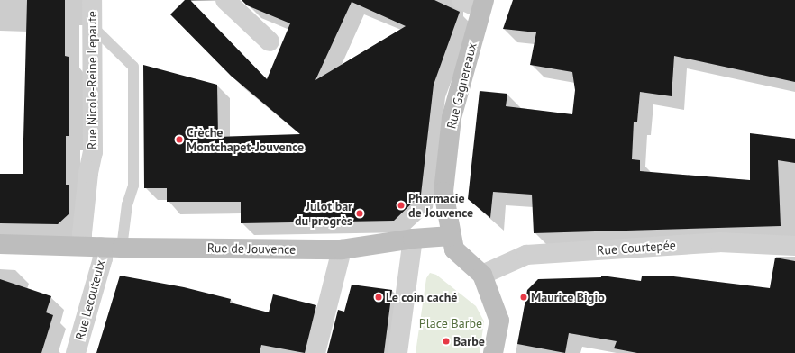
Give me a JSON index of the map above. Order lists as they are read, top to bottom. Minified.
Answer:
{"streets":{"street":["Rue Nicole-Reine Lepaute","Rue Gagnereaux","Rue Courtepée","Rue de Jouvence","Rue Lecouteulx"]},"crossings":[["Rue Nicole-Reine Lepaute","Rue de Jouvence"],["Rue Nicole-Reine Lepaute","Rue Lecouteulx"],["Rue Gagnereaux","Rue de Jouvence"],["Rue de Jouvence","Rue Lecouteulx"]],"parks":["Place Barbe"],"places":["Crèche Montchapet-Jouvence","Pharmacie de Jouvence","Julot bar du progrès","Le coin caché","Maurice Bigio","Barbe"]}
